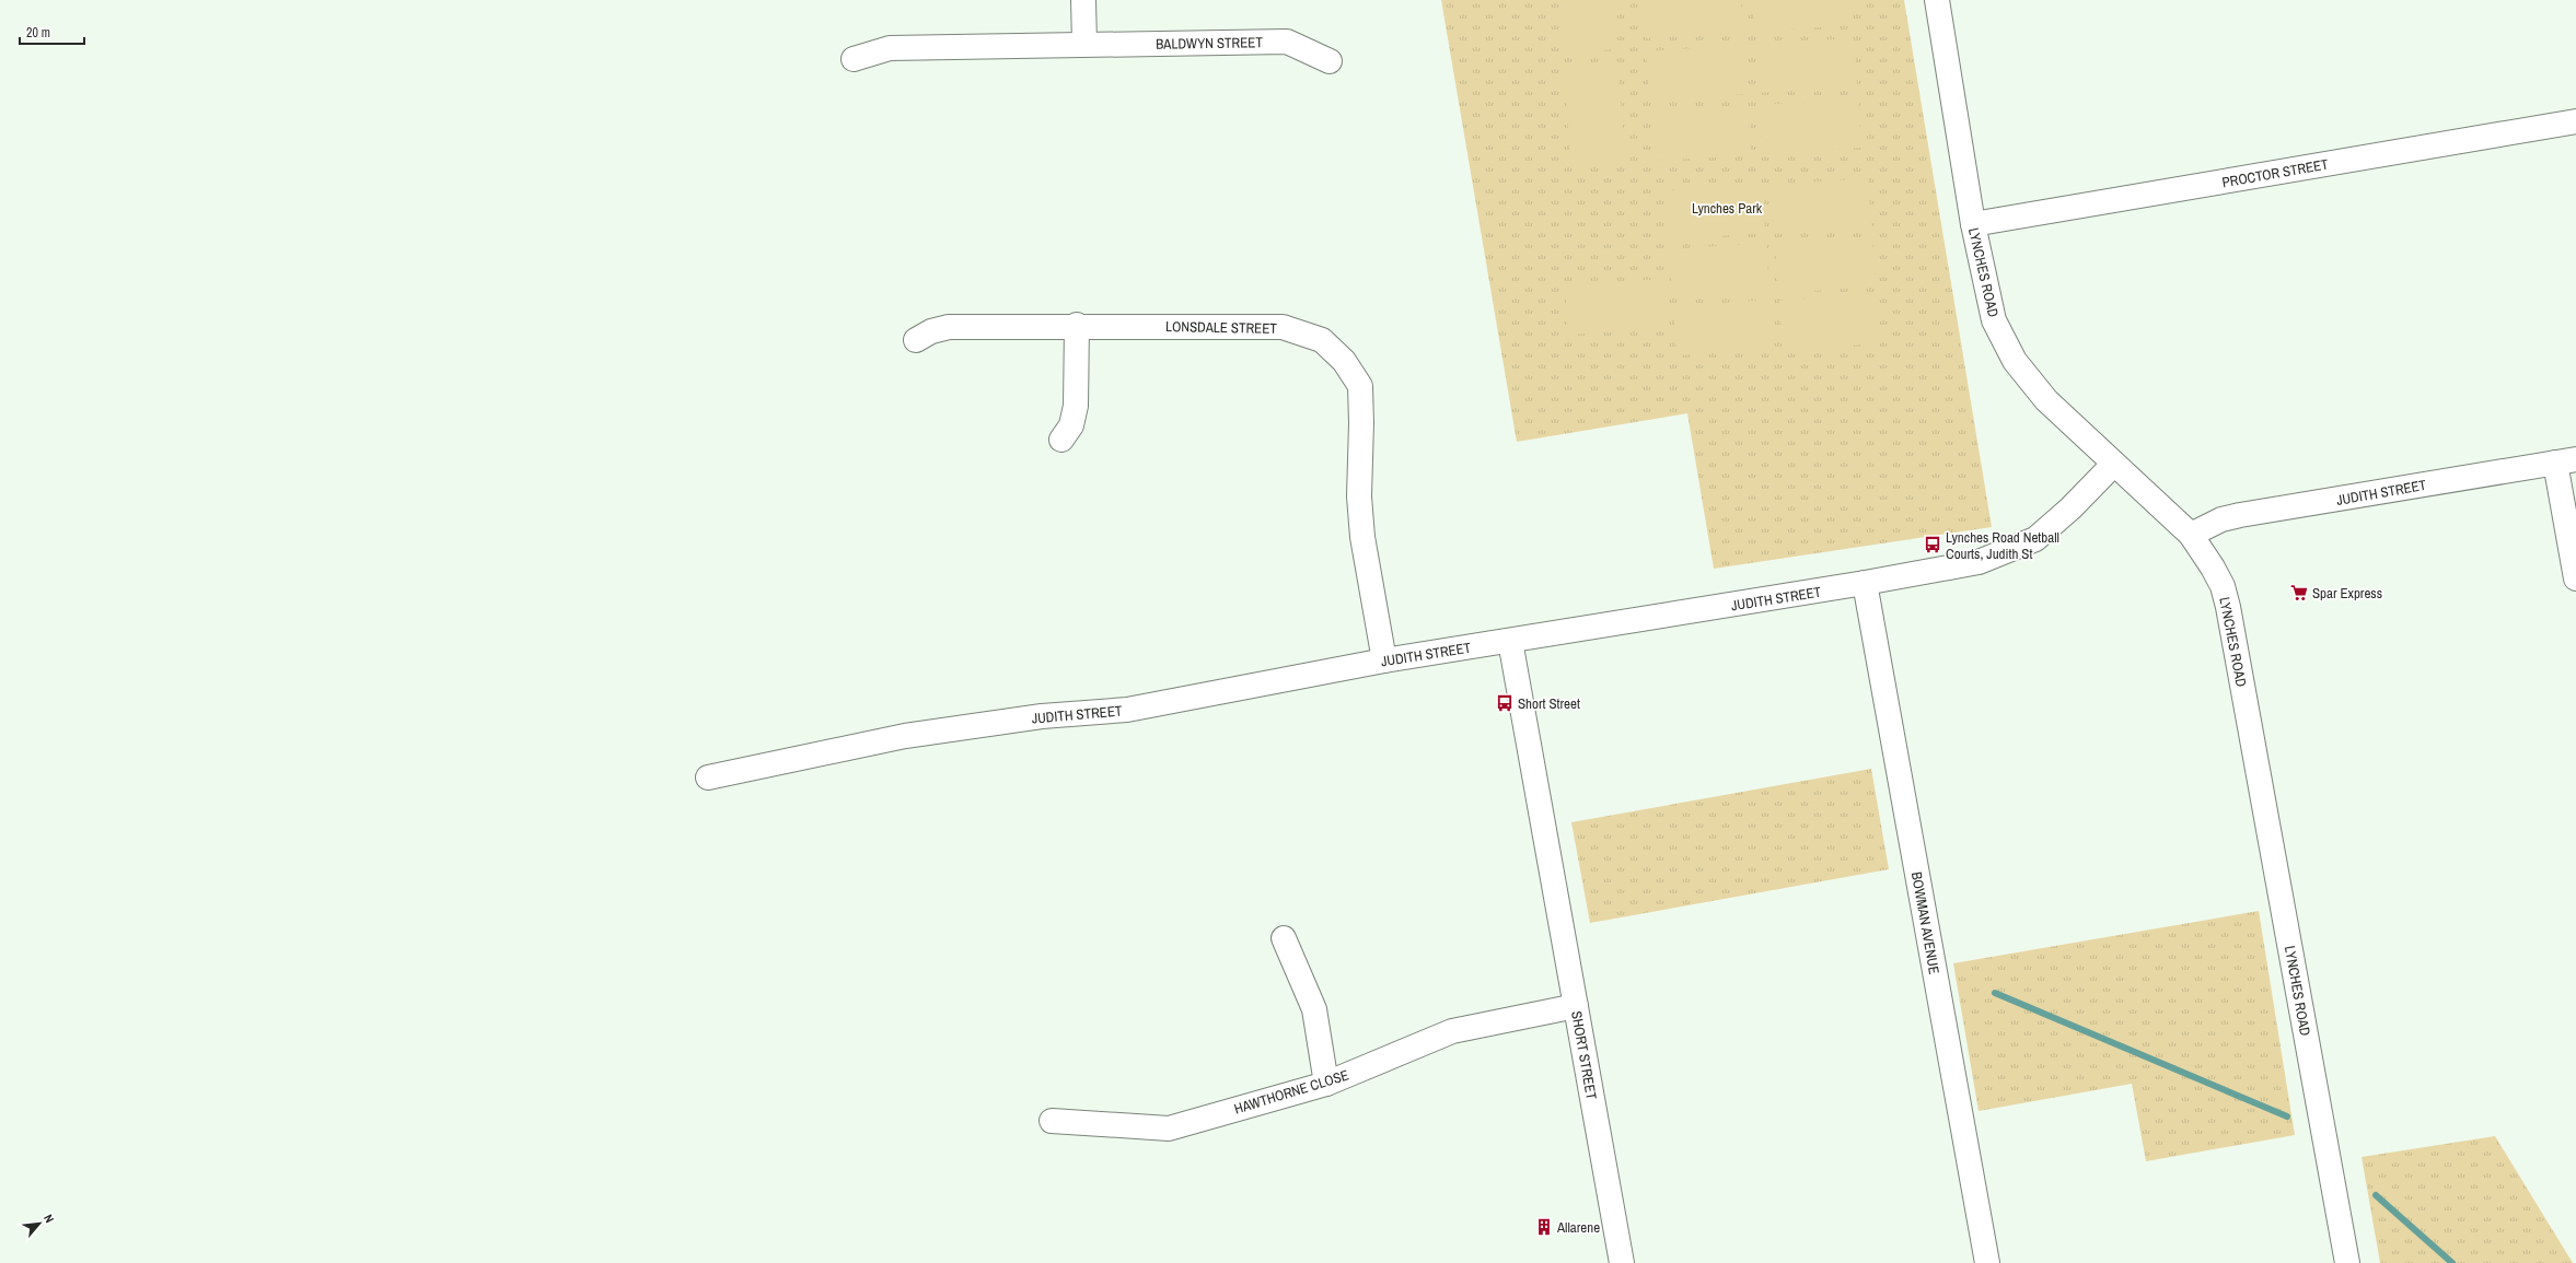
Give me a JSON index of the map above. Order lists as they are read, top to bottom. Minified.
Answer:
{"streets":{"street":["BALDWYN STREET","PROCTOR STREET","LYNCHES ROAD","LONSDALE STREET","JUDITH STREET","BOWMAN AVENUE","SHORT STREET","HAWTHORNE CLOSE"]},"crossings":[["PROCTOR STREET","LYNCHES ROAD"],["LYNCHES ROAD","JUDITH STREET"],["LONSDALE STREET","JUDITH STREET"],["JUDITH STREET","BOWMAN AVENUE"],["JUDITH STREET","SHORT STREET"],["SHORT STREET","HAWTHORNE CLOSE"]],"parks":["Lynches Park"],"places":{"bus stop":["Lynches Road Netball Courts, Judith St","Short Street"],"supermarket":["Spar Express"],"building":["Allarene"]},"scale_bar":"20 m","north":"top right"}
